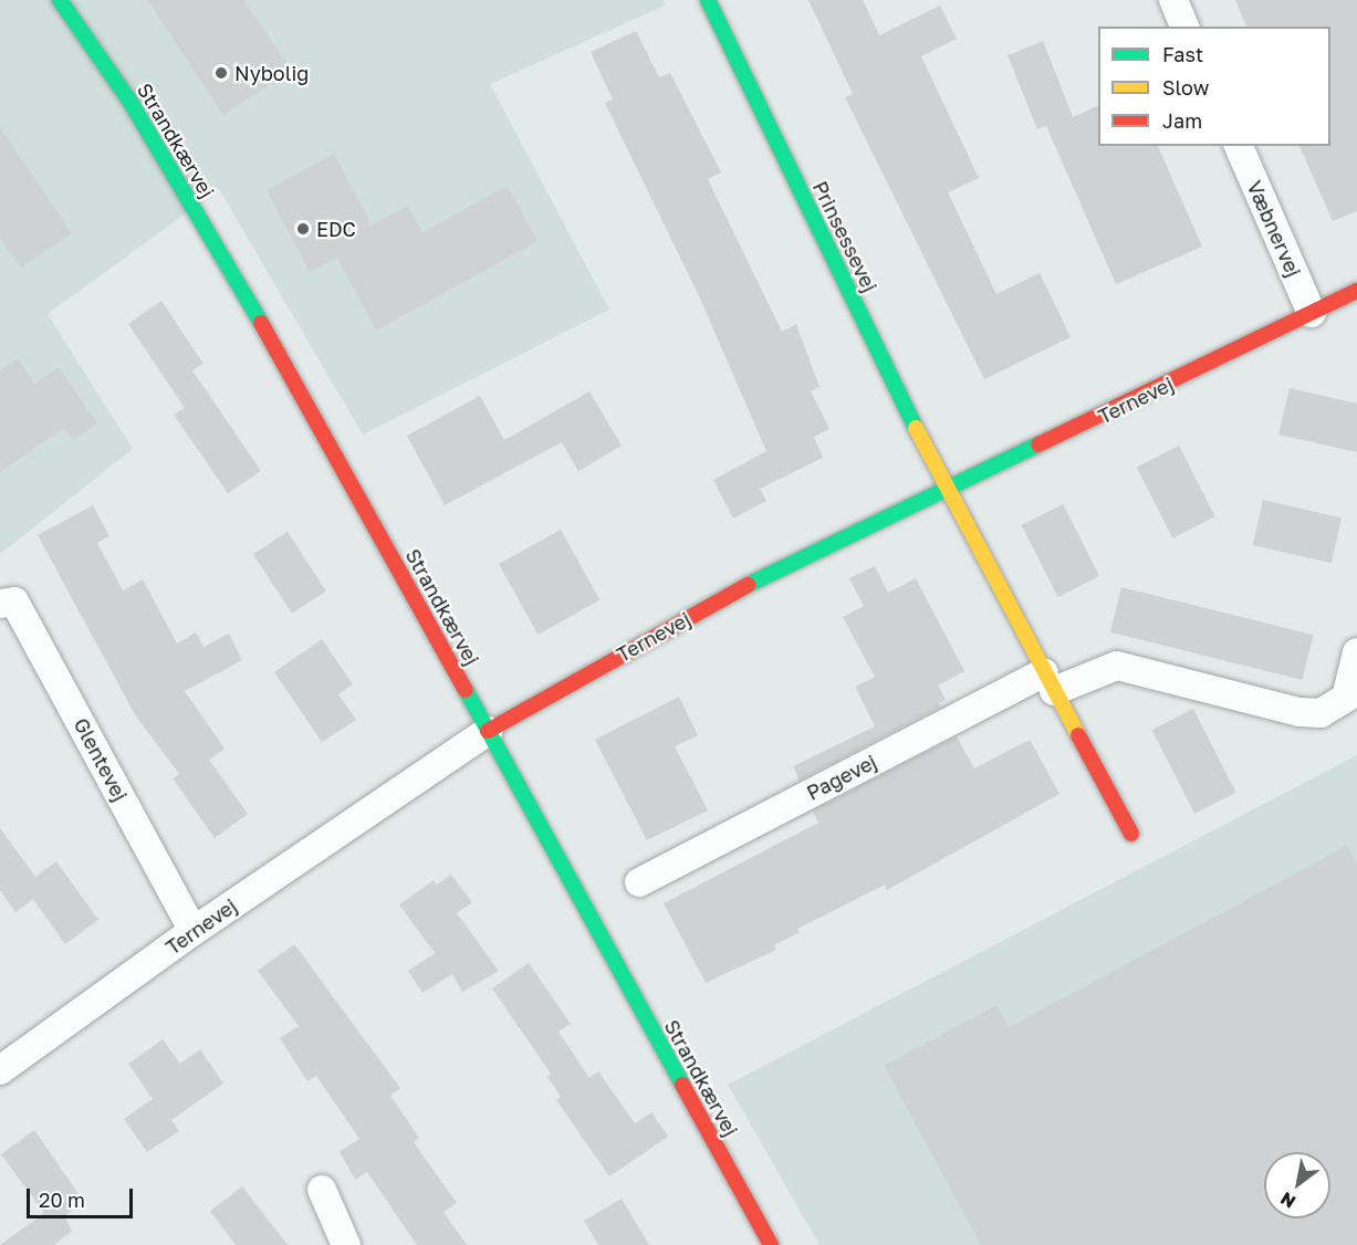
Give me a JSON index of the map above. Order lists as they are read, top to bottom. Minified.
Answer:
{"streets":{"street":["Strandkærvej","Væbnervej","Prinsessevej","Ternevej","Glentevej","Pagevej"]},"crossings":[["Strandkærvej","Ternevej"],["Væbnervej","Ternevej"],["Prinsessevej","Ternevej"],["Ternevej","Glentevej"]],"places":["Nybolig","EDC"],"legend":["Fast","Slow","Jam"],"scale_bar":"20 m","north":"bottom left"}
